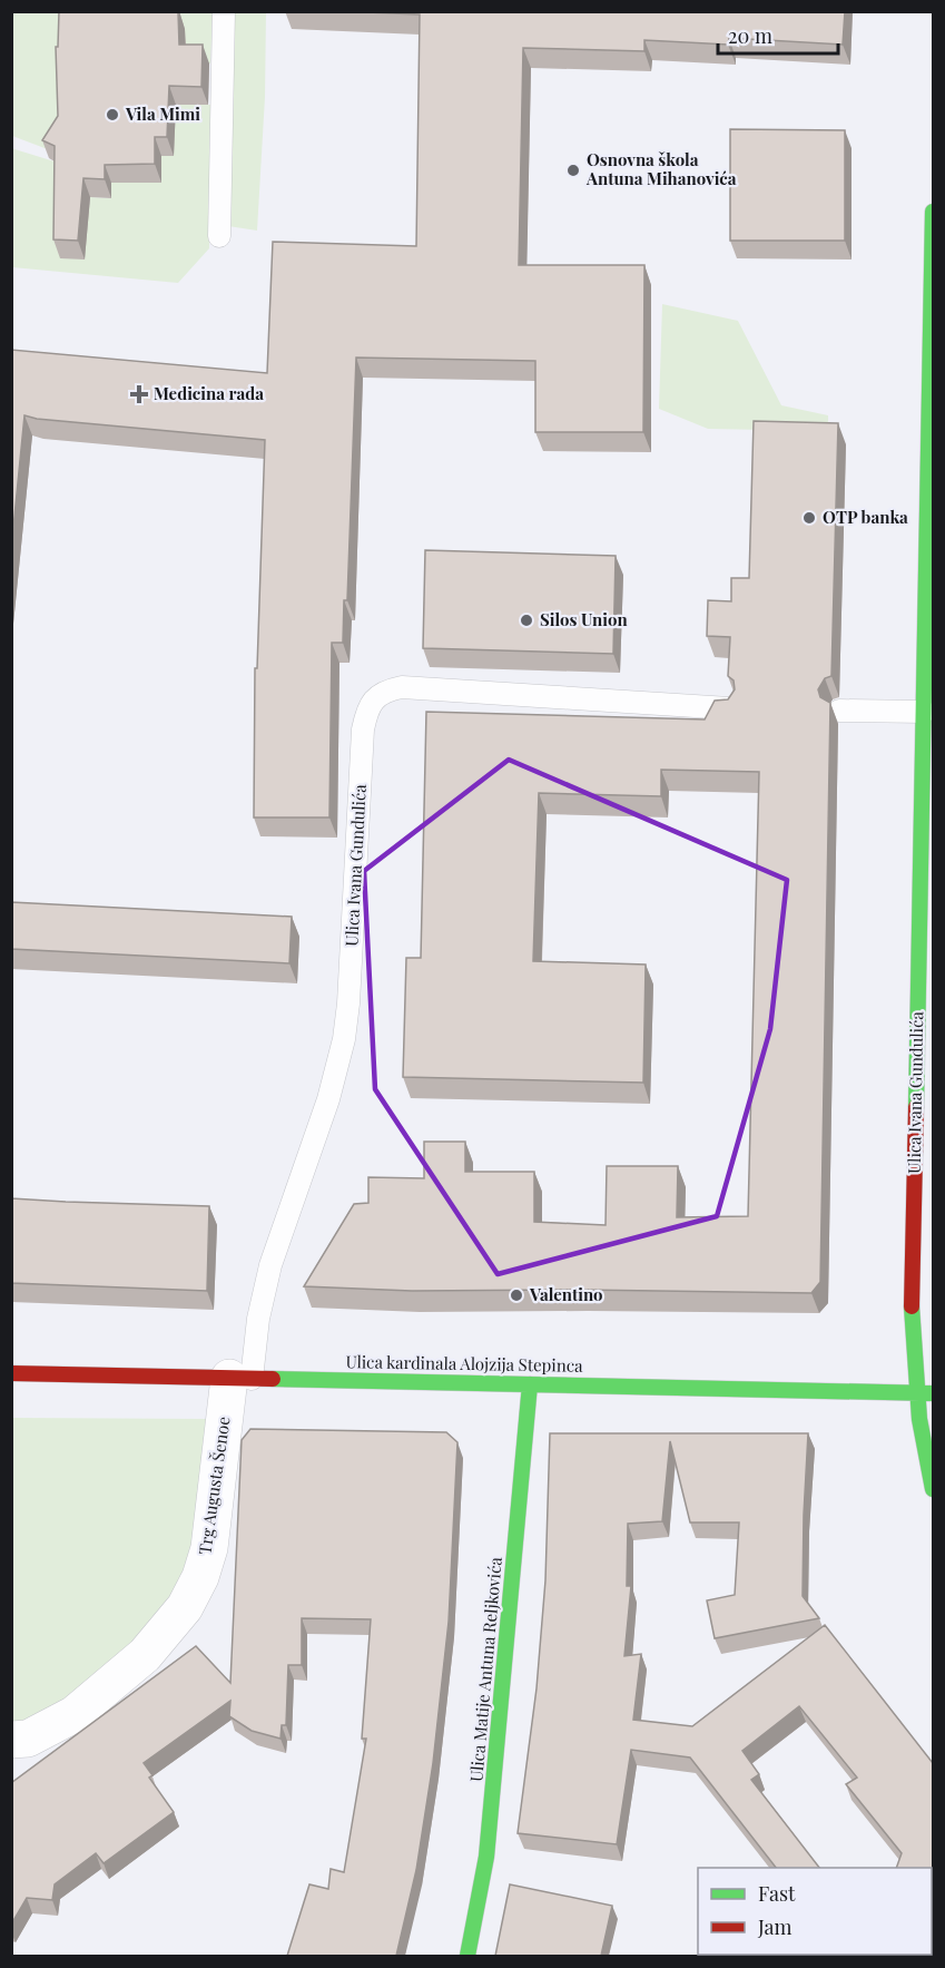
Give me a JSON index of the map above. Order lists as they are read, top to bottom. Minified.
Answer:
{"streets":{"street":["Ulica Ivana Gundulića","Ulica kardinala Alojzija Stepinca","Trg Augusta Šenoe","Ulica Matije Antuna Reljkovića"]},"crossings":[["Ulica Ivana Gundulića","Ulica kardinala Alojzija Stepinca"],["Ulica Ivana Gundulića","Trg Augusta Šenoe"],["Ulica kardinala Alojzija Stepinca","Trg Augusta Šenoe"],["Ulica kardinala Alojzija Stepinca","Ulica Matije Antuna Reljkovića"]],"places":{"other":["Vila Mimi","Osnovna škola Antuna Mihanovića","OTP banka","Silos Union","Valentino"],"health":["Medicina rada"]},"legend":["Fast","Jam"],"scale_bar":"20 m"}
